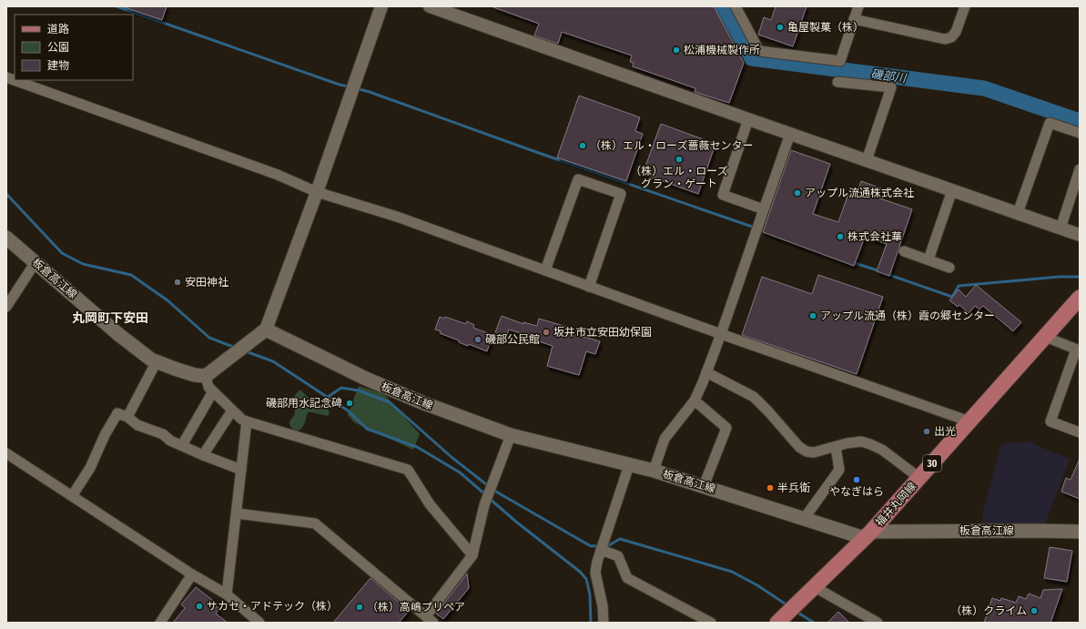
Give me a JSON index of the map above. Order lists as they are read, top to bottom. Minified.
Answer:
{"streets":{"main road":["板倉高江線","30","福井丸岡線"]},"crossings":[["板倉高江線","福井丸岡線"]],"districts":["丸岡町下安田"],"water":["磯部川"],"places":["亀屋製菓（株）","松浦機械製作所","（株）エル・ローズ薔薇センター","（株）エル・ローズ グラン・ゲート","アップル流通株式会社","株式会社華","安田神社","アップル流通（株）霞の郷センター","坂井市立安田幼保園","磯部公民館","磯部用水記念碑","出光","やなぎはら","半兵衛","サカセ・アドテック（株）","（株）高嶋プリペア","（株）クライム"],"legend":["道路","公園","建物"]}
